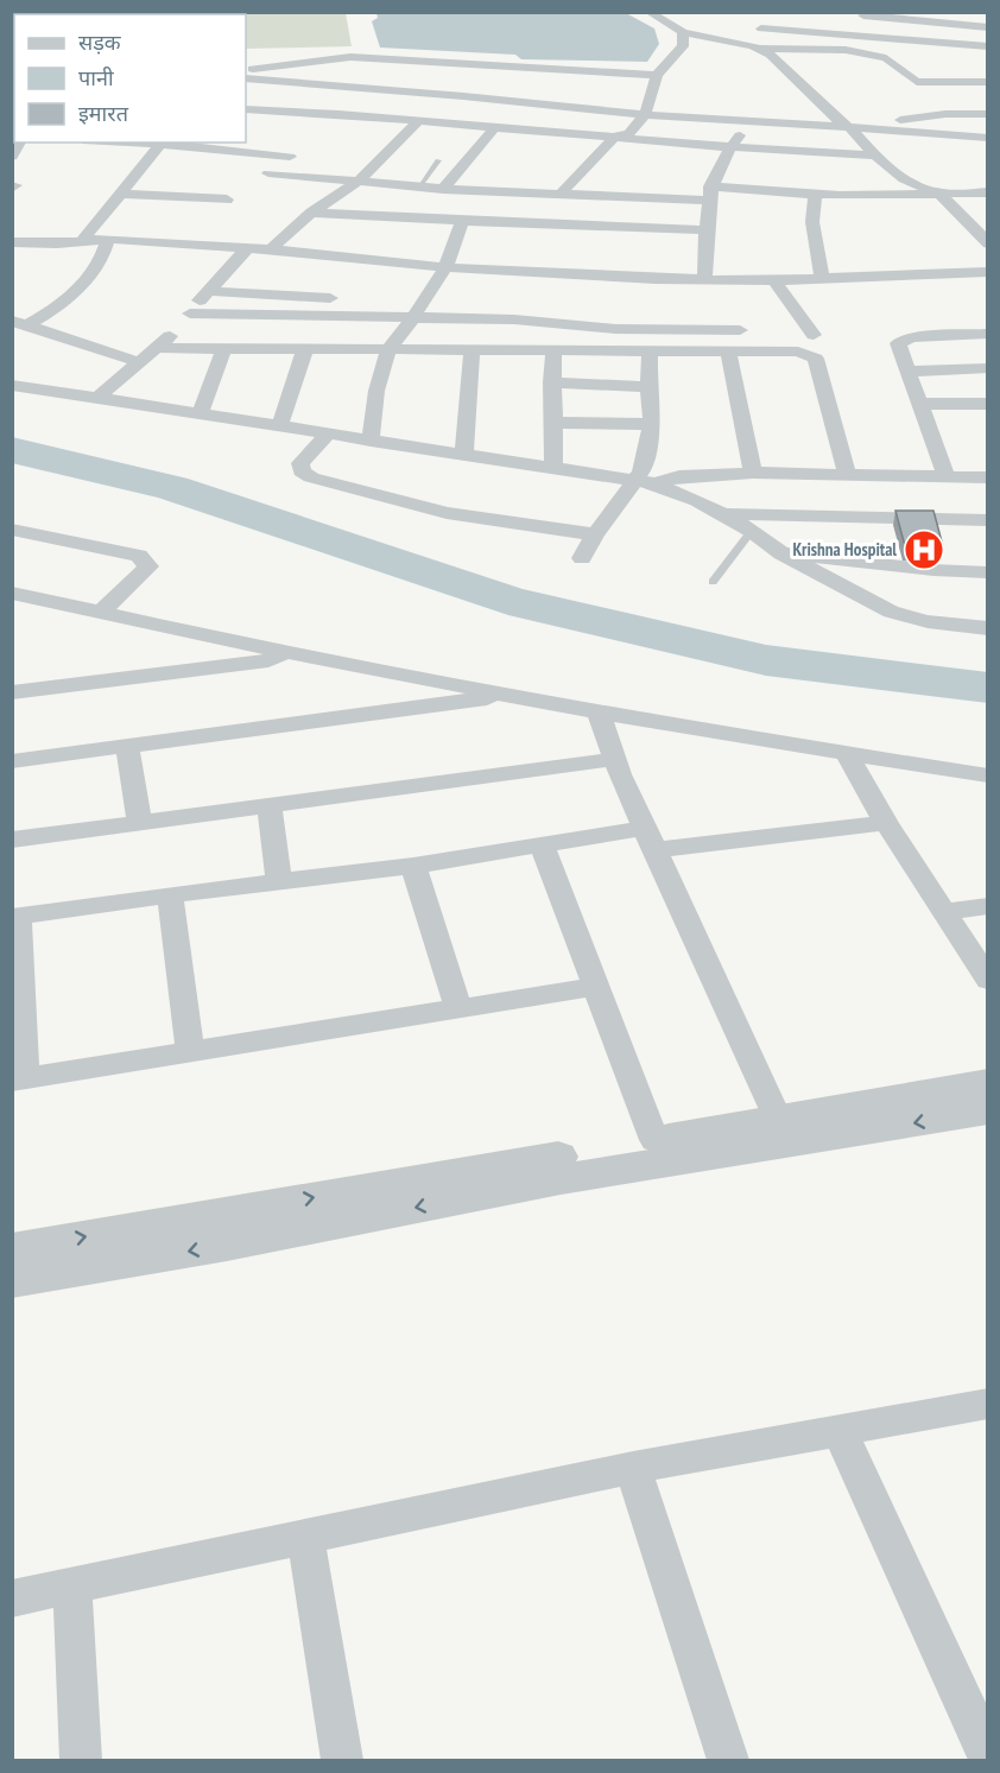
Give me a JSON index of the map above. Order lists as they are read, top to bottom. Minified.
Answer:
{"places":{"hospital":["Krishna Hospital"]},"legend":["सड़क","पानी","इमारत"]}
